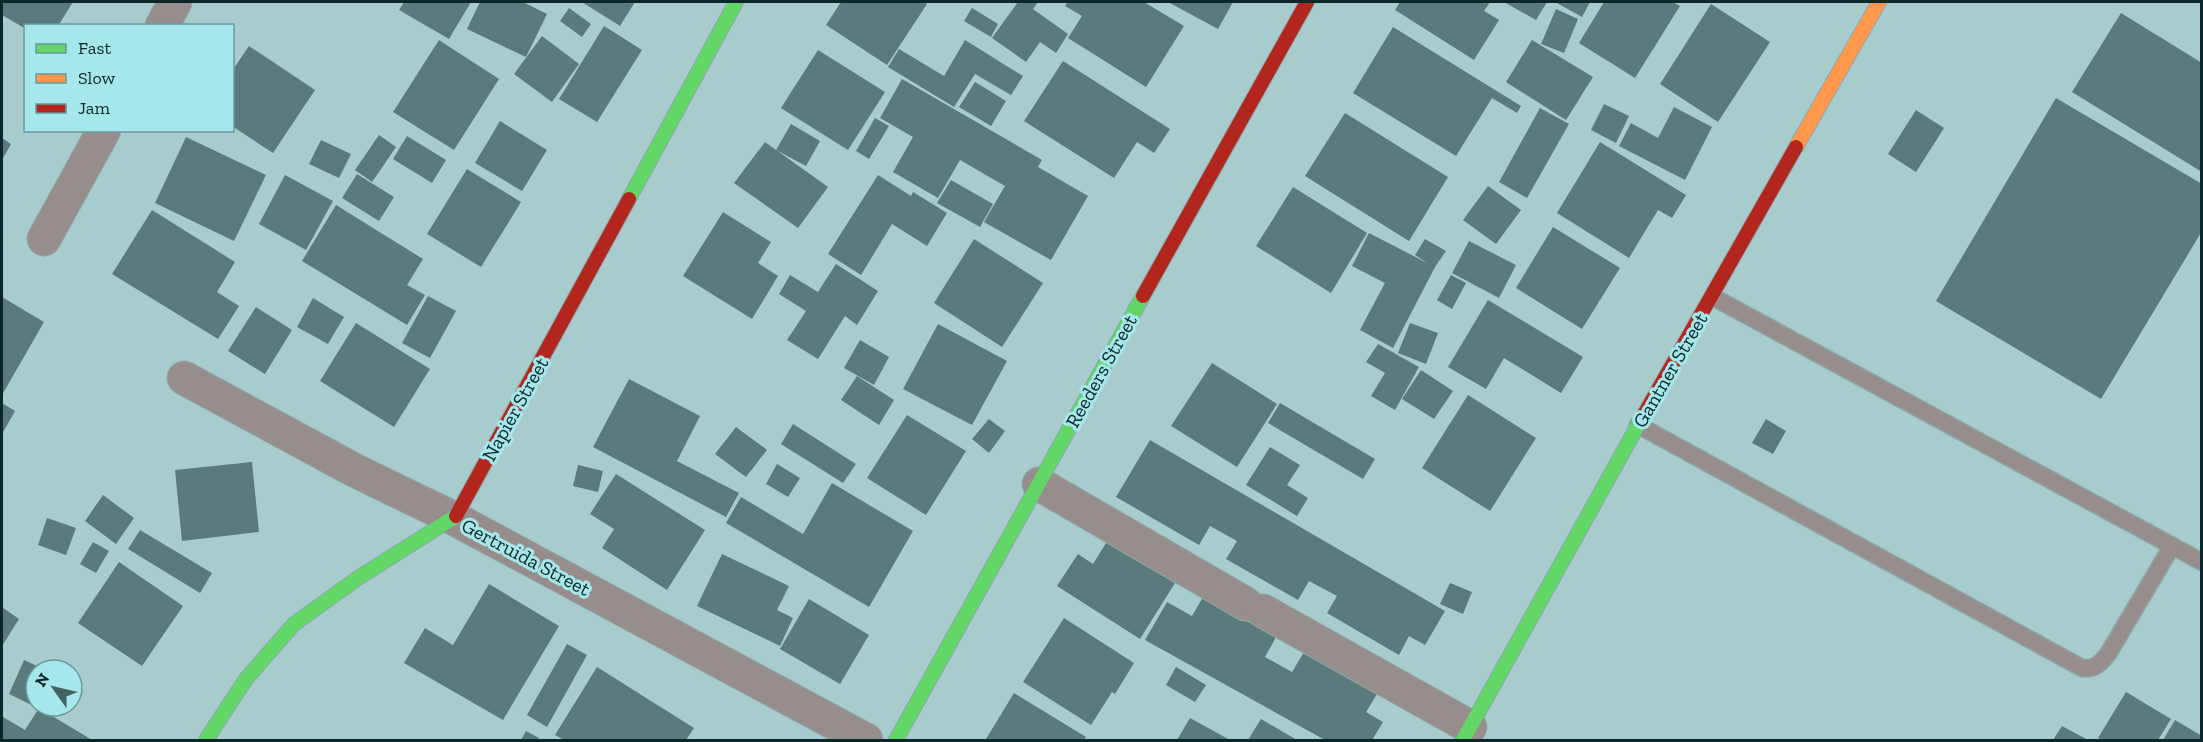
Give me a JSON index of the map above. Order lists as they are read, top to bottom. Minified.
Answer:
{"streets":{"street":["Gantner Street","Reeders Street","Napier Street","Gertruida Street"]},"crossings":[["Napier Street","Gertruida Street"]],"legend":["Fast","Slow","Jam"],"north":"top left"}
